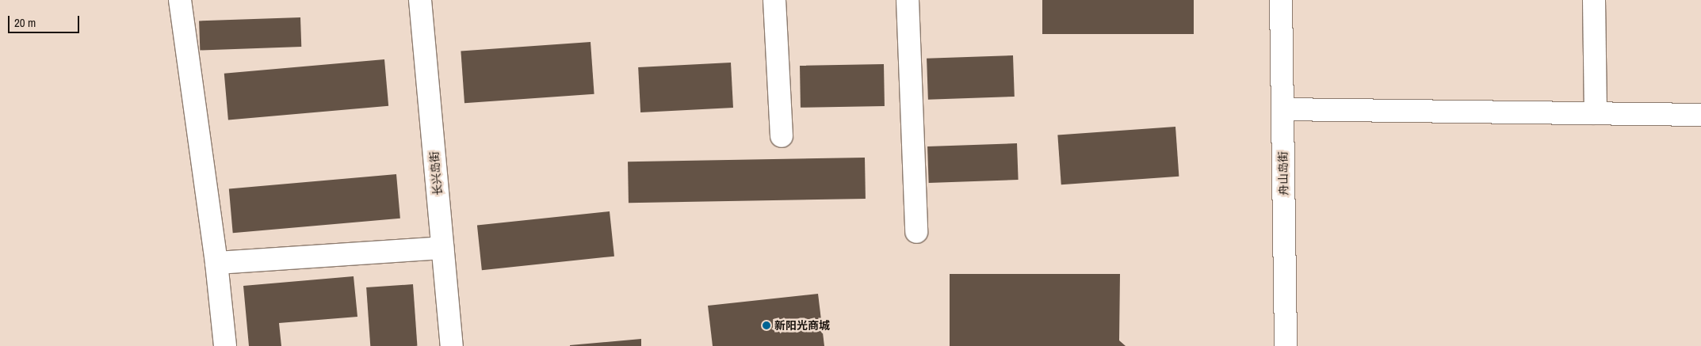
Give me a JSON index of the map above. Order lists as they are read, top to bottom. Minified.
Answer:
{"streets":{"street":["长兴岛街","舟山岛街"]},"places":["新阳光商城"],"scale_bar":"20 m"}
